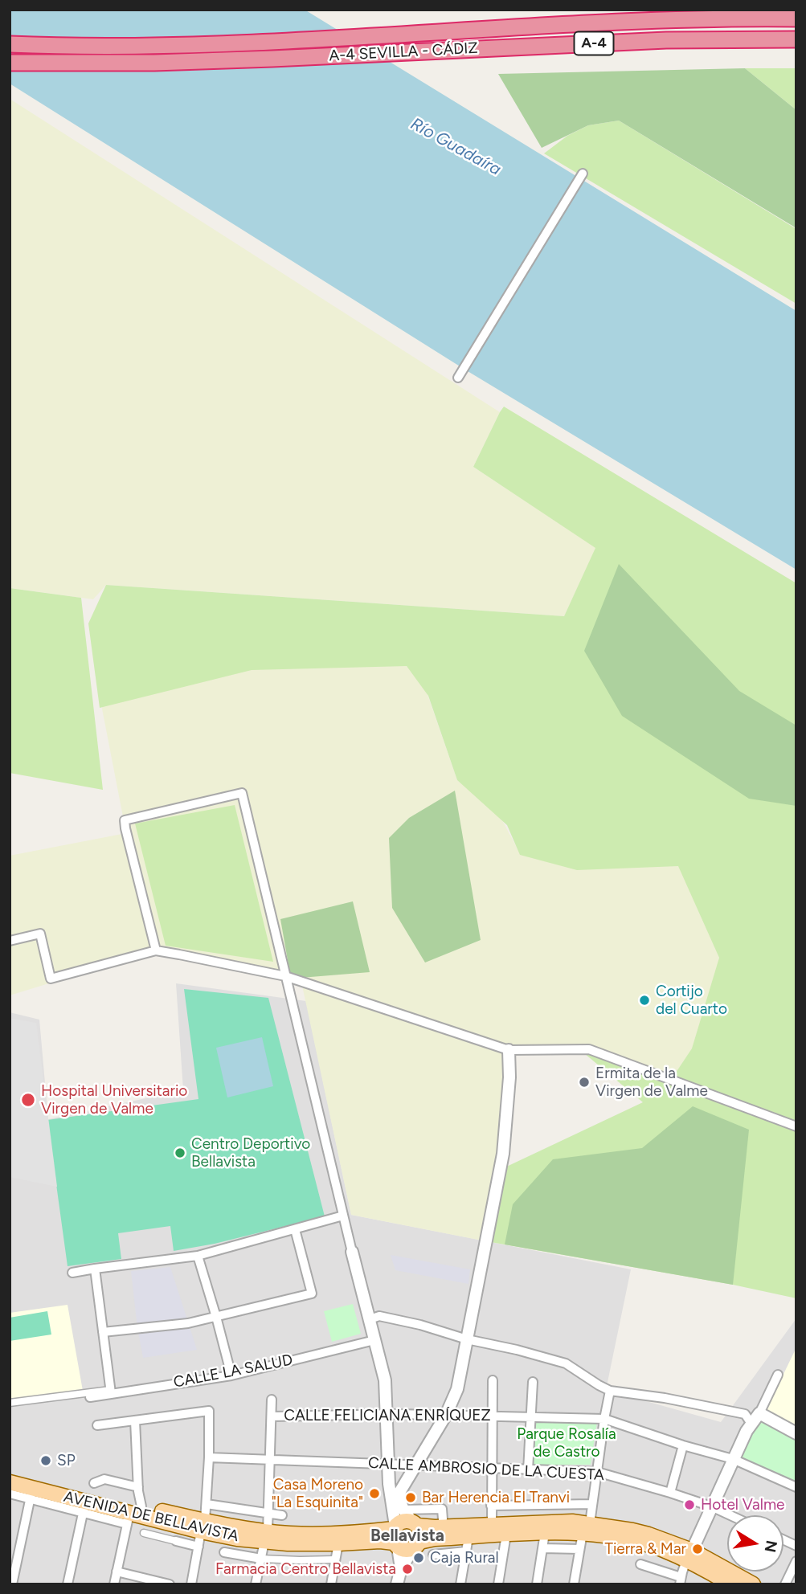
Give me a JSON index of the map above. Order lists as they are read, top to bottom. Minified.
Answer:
{"streets":{"highway":["A-4","A-4 SEVILLA - CÁDIZ"],"main road":["AVENIDA DE BELLAVISTA"],"street":["CALLE LA SALUD","CALLE FELICIANA ENRÍQUEZ","CALLE AMBROSIO DE LA CUESTA"]},"districts":["Bellavista"],"water":["Río Guadaíra"],"parks":["Parque Rosalía de Castro"],"places":["Cortijo del Cuarto","Ermita de la Virgen de Valme","Hospital Universitario Virgen de Valme","Centro Deportivo Bellavista","SP","Casa Moreno \"La Esquinita\"","Bar Herencia El Tranvi","Hotel Valme","Tierra & Mar","Caja Rural","Farmacia Centro Bellavista"],"north":"right"}
